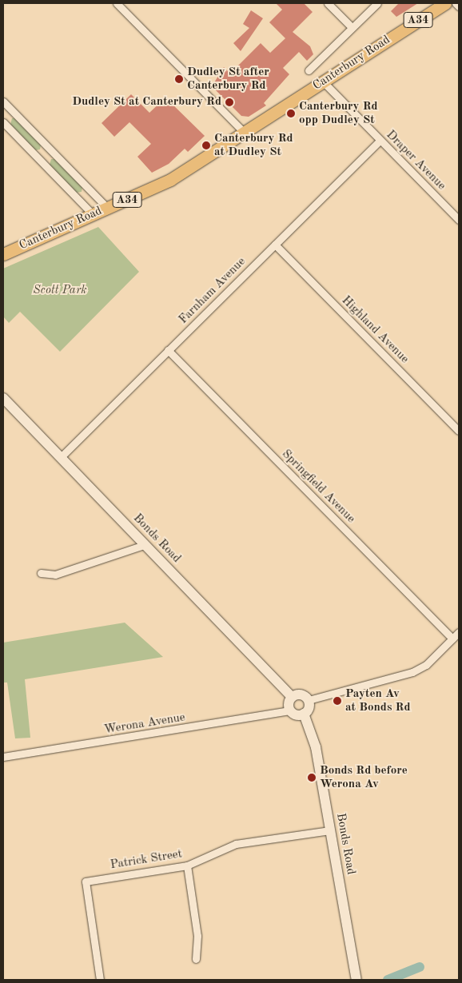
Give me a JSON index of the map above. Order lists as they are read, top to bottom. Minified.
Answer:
{"streets":{"highway":["A34","Canterbury Road"],"main road":["Bonds Road"],"street":["Draper Avenue","Farnham Avenue","Highland Avenue","Springfield Avenue","Werona Avenue","Patrick Street"]},"crossings":[["Canterbury Road","Draper Avenue"],["Draper Avenue","Farnham Avenue"],["Farnham Avenue","Highland Avenue"],["Farnham Avenue","Springfield Avenue"],["Farnham Avenue","Bonds Road"],["Bonds Road","Werona Avenue"],["Bonds Road","Patrick Street"]],"parks":["Scott Park"],"places":["Dudley St after Canterbury Rd","Dudley St at Canterbury Rd","Canterbury Rd opp Dudley St","Canterbury Rd at Dudley St","Payten Av at Bonds Rd","Bonds Rd before Werona Av"]}
